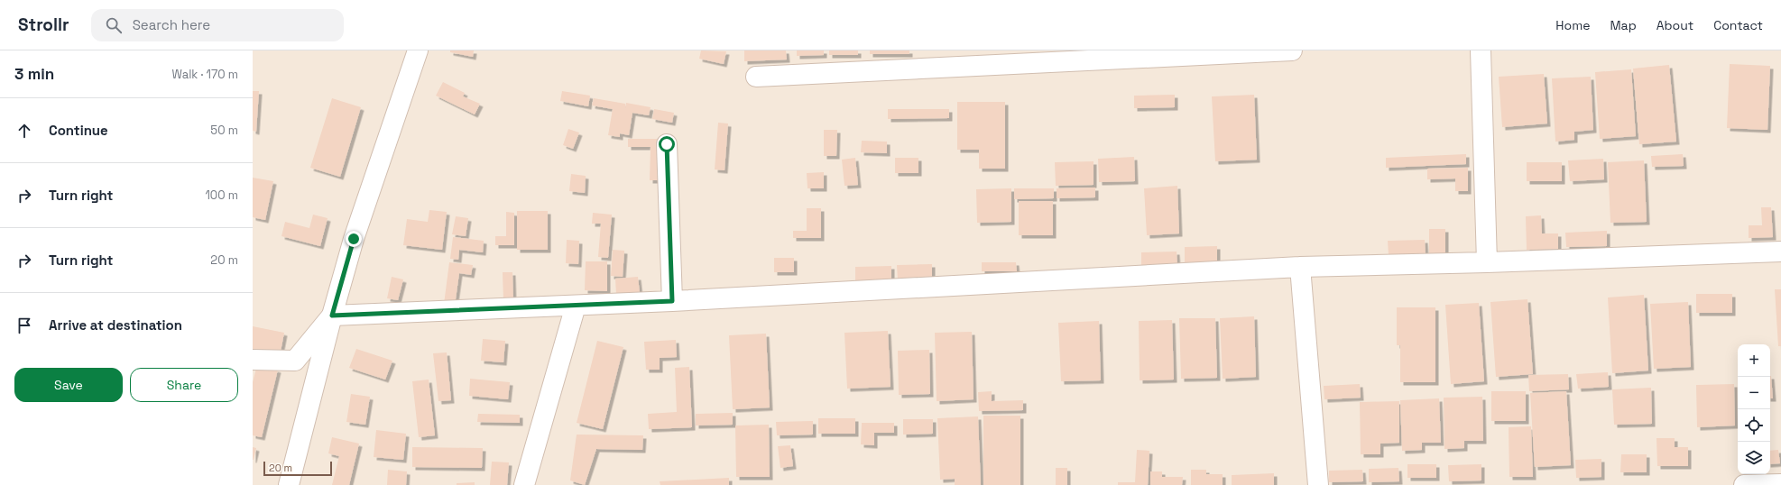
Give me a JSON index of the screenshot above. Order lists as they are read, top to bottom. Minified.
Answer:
{"scale_bar":"20 m","page":{"header":"Strollr","search":"Search here","nav":["Home","Map","About","Contact"],"heading":["3 min","Walk · 170 m"],"list":[["Continue","50 m"],["Turn right","100 m"],["Turn right","20 m"],"Arrive at destination"],"map_buttons":["+","−"],"buttons":["Save","Share"],"scale":"20 m"}}
